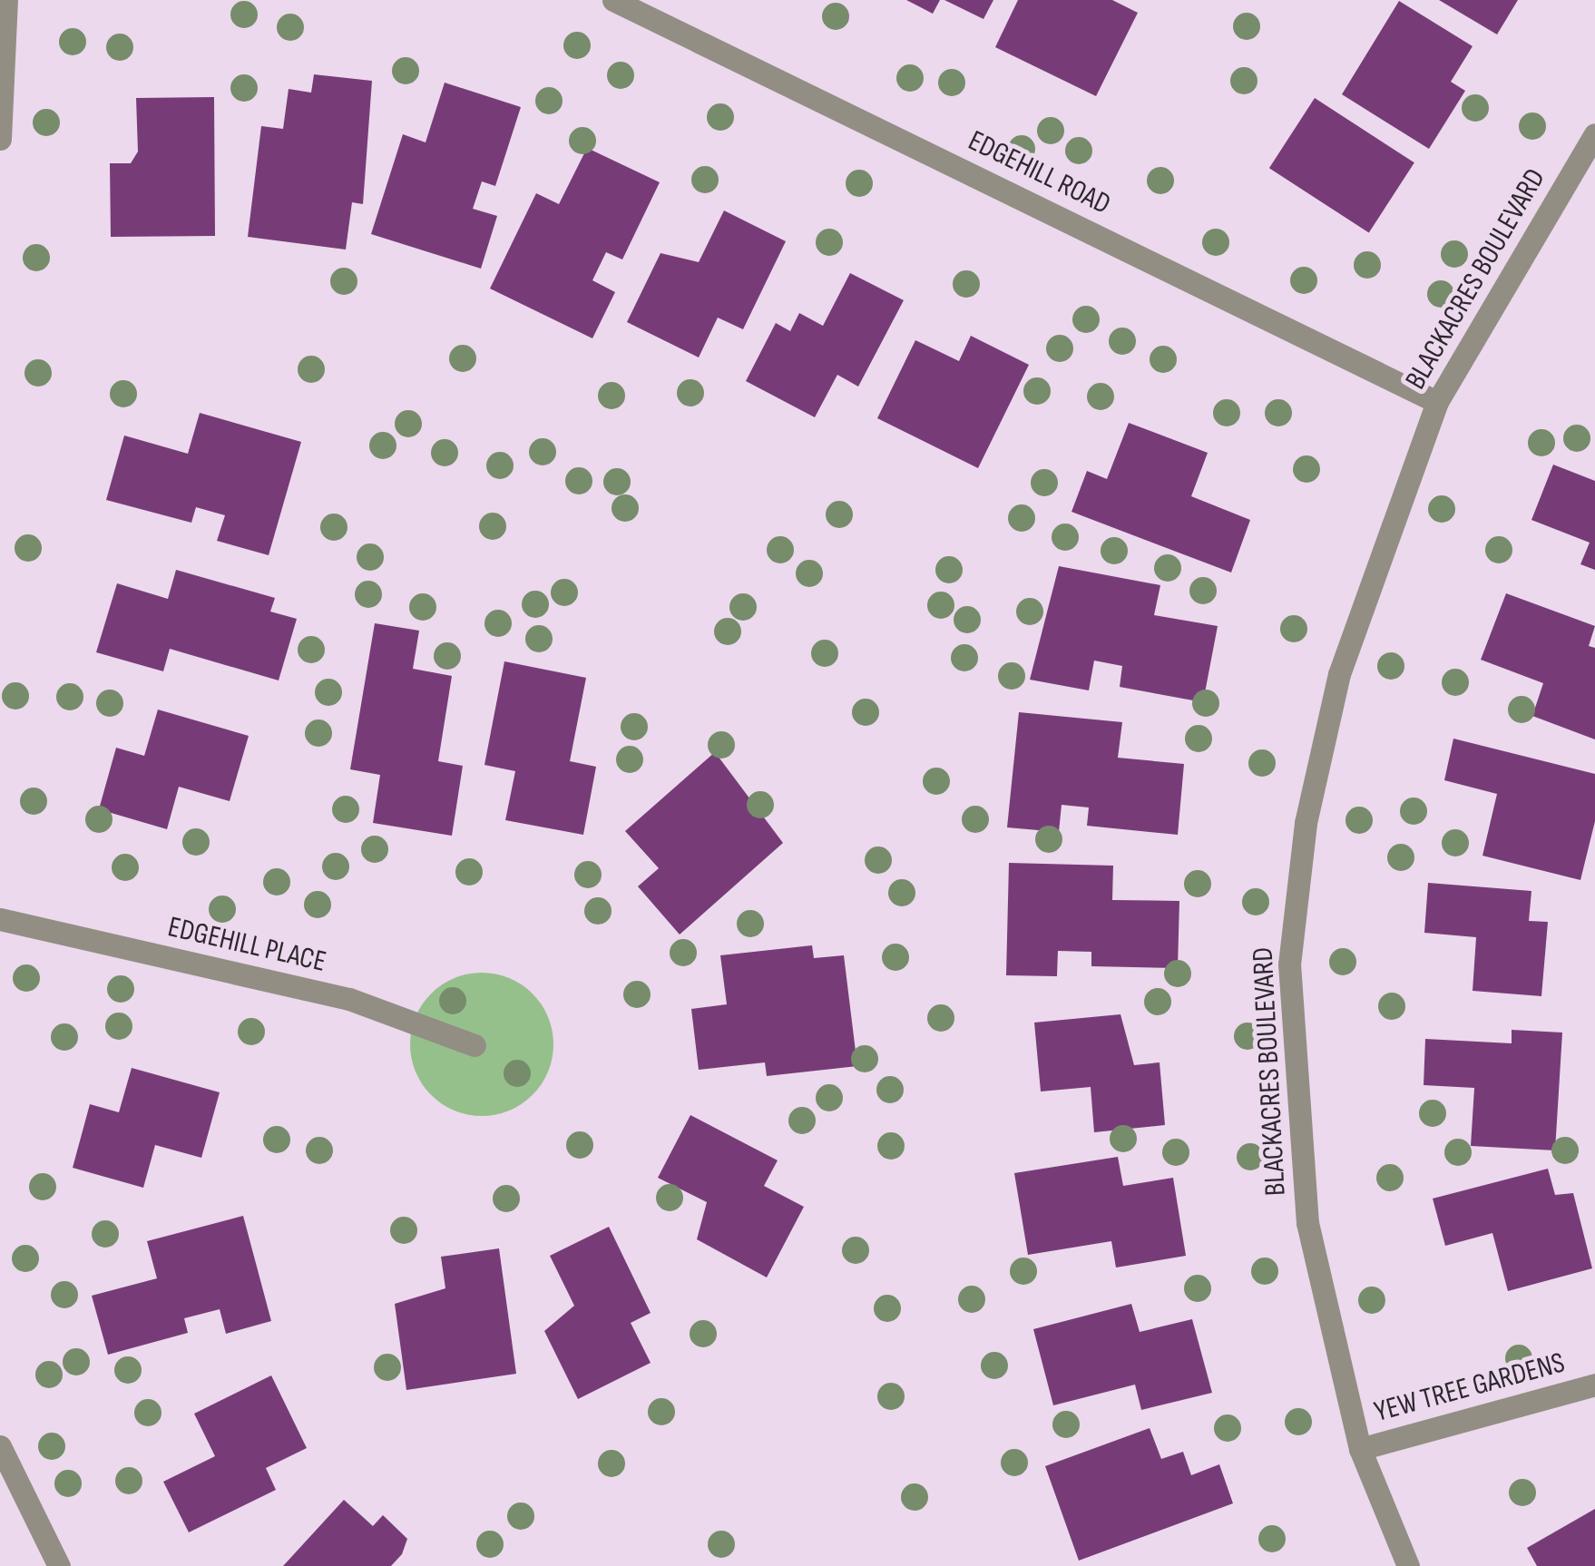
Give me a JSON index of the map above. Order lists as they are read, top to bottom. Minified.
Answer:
{"streets":{"street":["EDGEHILL ROAD","BLACKACRES BOULEVARD","EDGEHILL PLACE","YEW TREE GARDENS"]},"crossings":[["EDGEHILL ROAD","BLACKACRES BOULEVARD"],["BLACKACRES BOULEVARD","YEW TREE GARDENS"]]}
